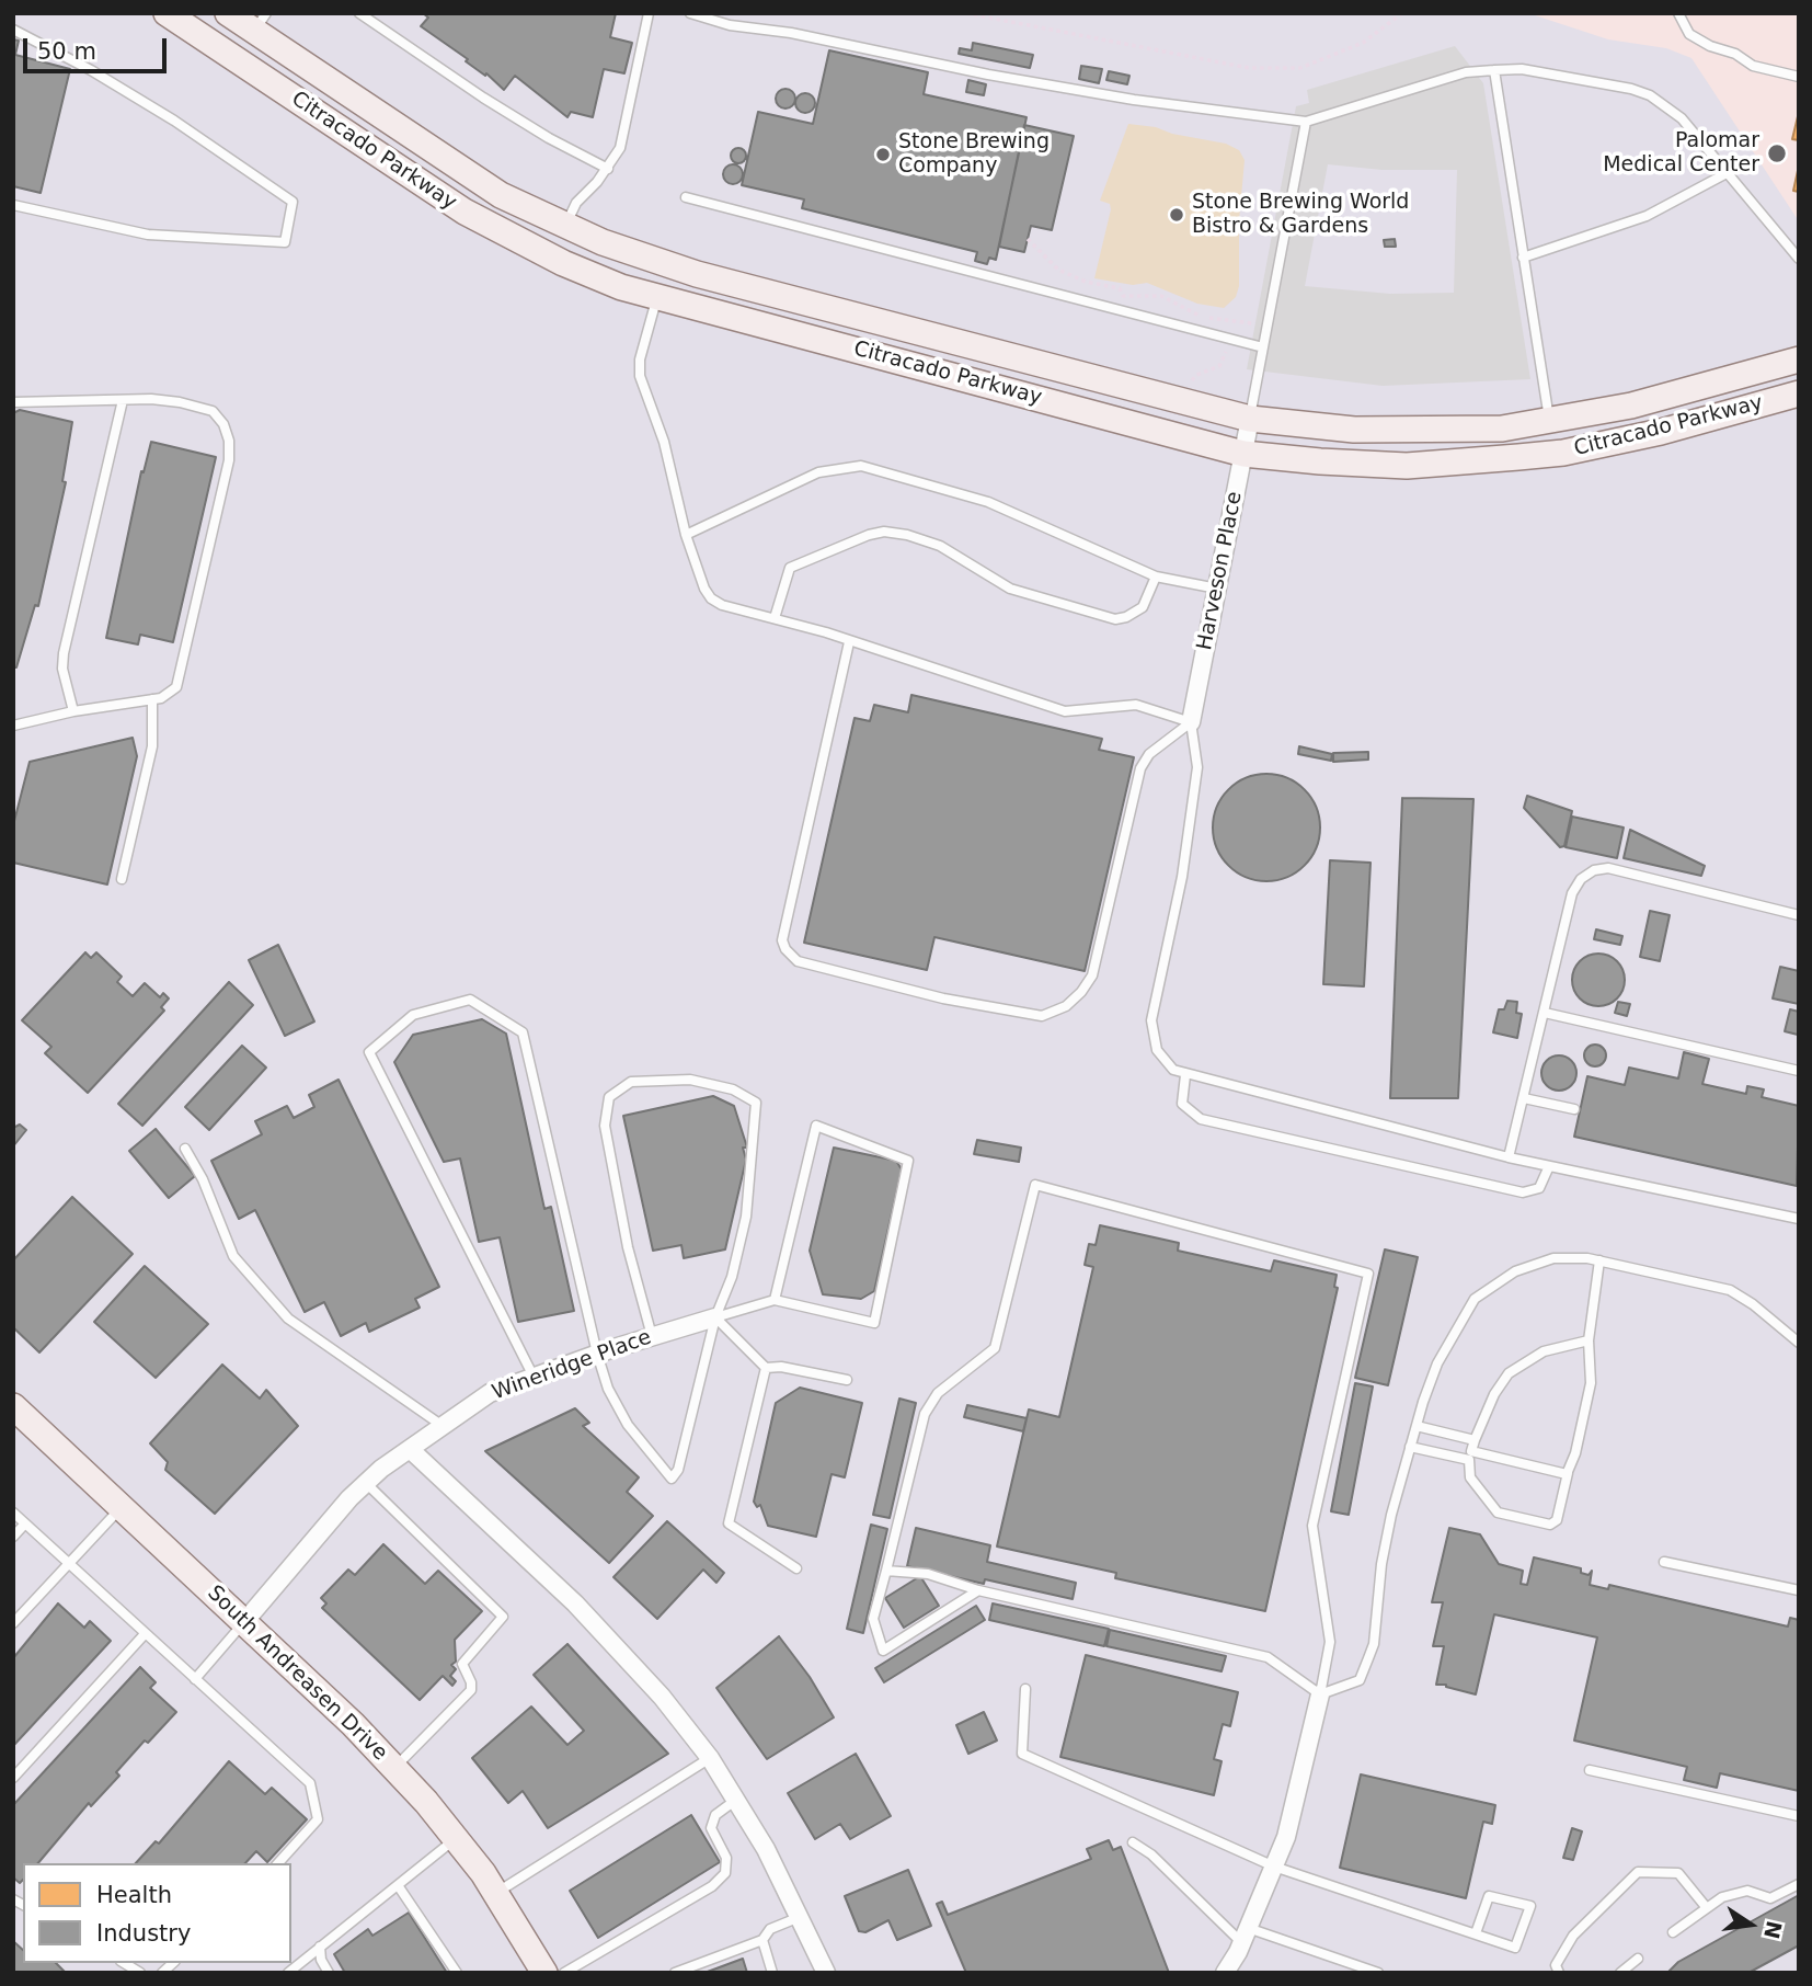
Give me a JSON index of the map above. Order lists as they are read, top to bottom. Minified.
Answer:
{"streets":{"main road":["Citracado Parkway","South Andreasen Drive"],"street":["Harveson Place","Wineridge Place"]},"crossings":[["Citracado Parkway","Harveson Place"],["Wineridge Place","South Andreasen Drive"]],"places":["Palomar Medical Center","Stone Brewing Company","Stone Brewing World Bistro & Gardens"],"legend":["Health","Industry"],"scale_bar":"50 m","north":"right"}
